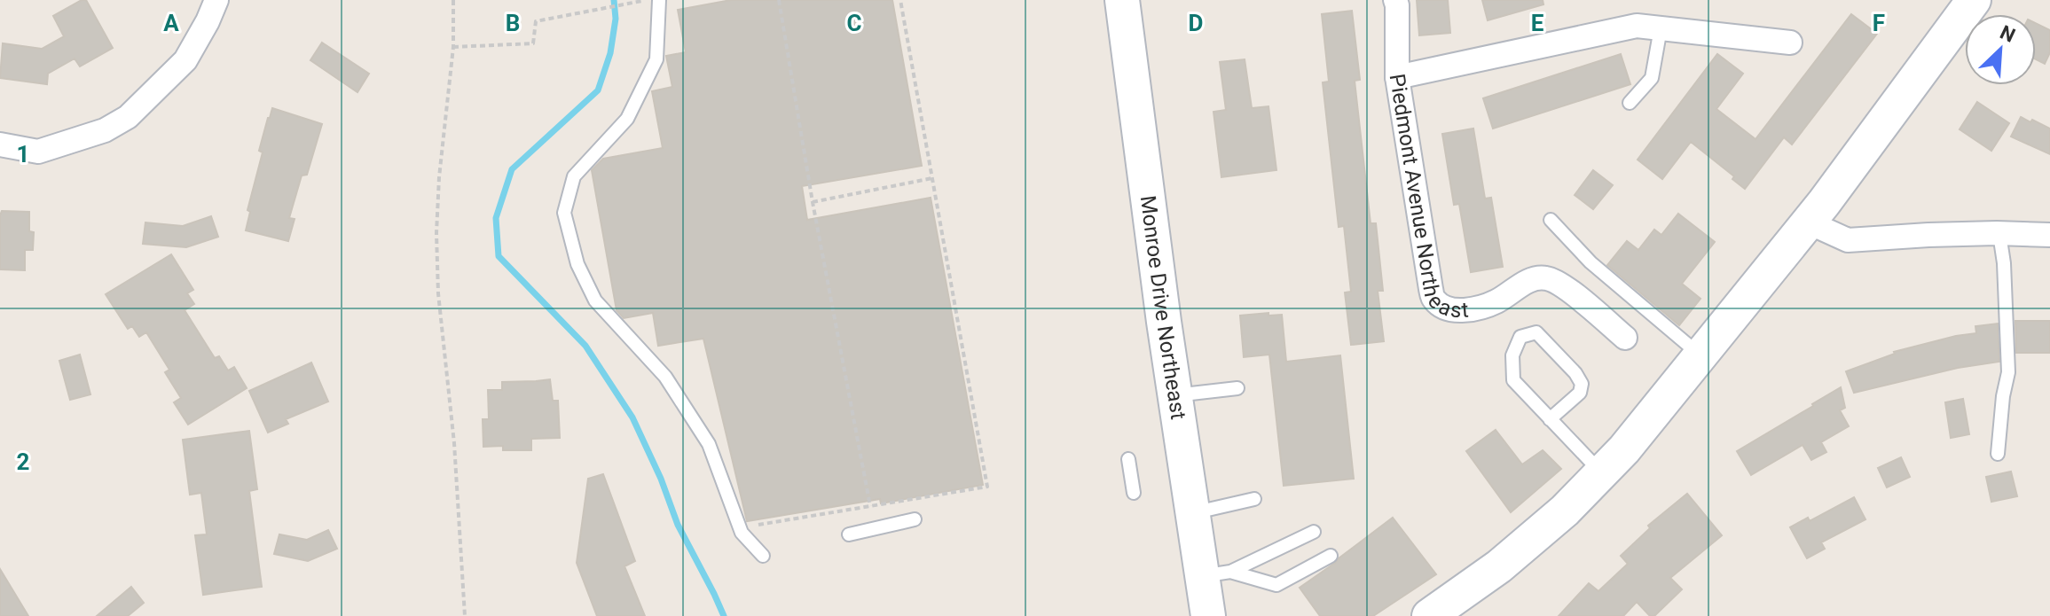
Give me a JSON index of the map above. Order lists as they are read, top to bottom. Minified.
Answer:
{"streets":{"main road":["Monroe Drive Northeast"],"street":["Piedmont Avenue Northeast"]},"north":"top right","grid":{"columns":["A","B","C","D","E","F"],"rows":["1","2"]}}
